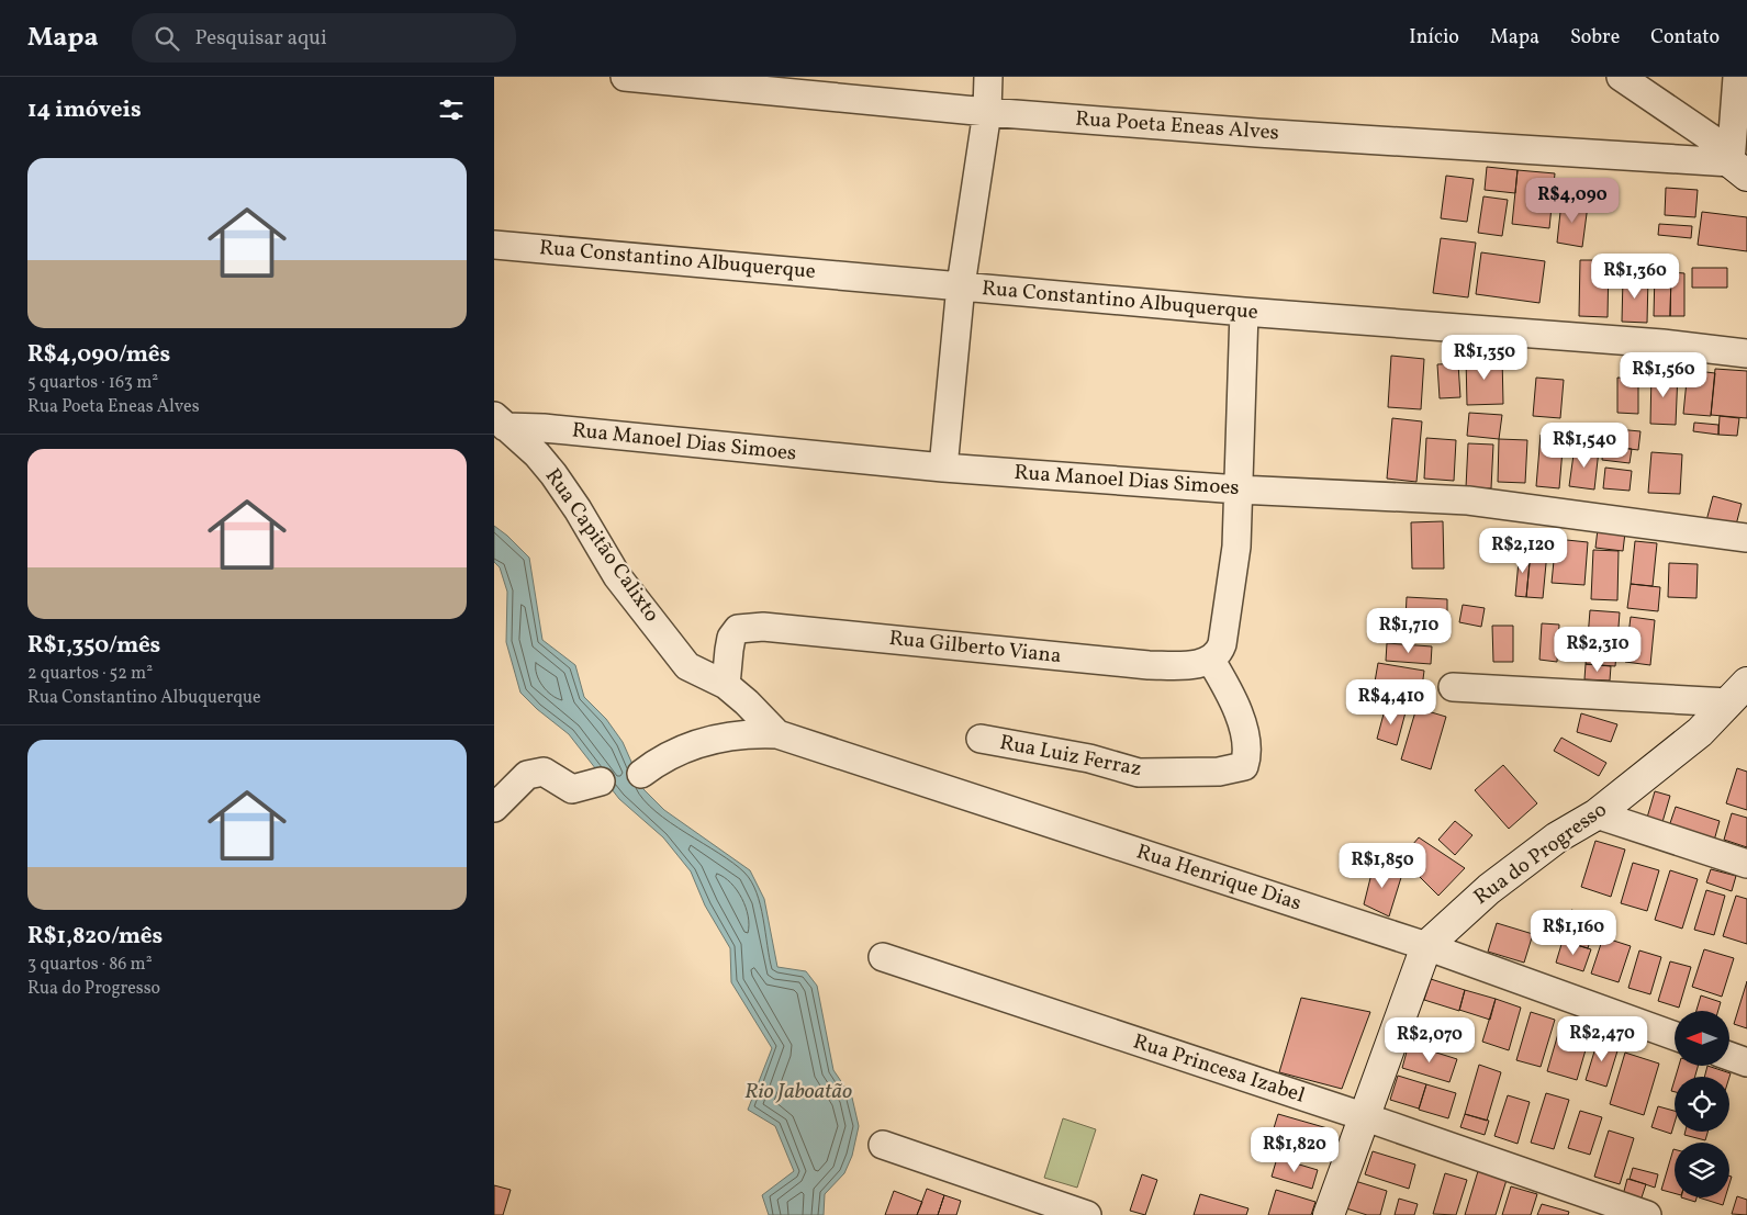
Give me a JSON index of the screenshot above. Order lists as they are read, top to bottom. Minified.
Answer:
{"streets":{"street":["Rua Poeta Eneas Alves","Rua Constantino Albuquerque","Rua Manoel Dias Simoes","Rua Capitão Calixto","Rua Gilberto Viana","Rua Luiz Ferraz","Rua do Progresso","Rua Henrique Dias","Rua Princesa Izabel"]},"crossings":[["Rua Manoel Dias Simoes","Rua Capitão Calixto"],["Rua Capitão Calixto","Rua Gilberto Viana"],["Rua Capitão Calixto","Rua Henrique Dias"],["Rua Gilberto Viana","Rua Luiz Ferraz"],["Rua do Progresso","Rua Henrique Dias"],["Rua do Progresso","Rua Princesa Izabel"]],"water":["Rio Jaboatão"],"north":"left","page":{"header":"Mapa","search":"Pesquisar aqui","nav":["Início","Mapa","Sobre","Contato"],"heading":"14 imóveis","list":[{"name":"R$4,090/mês","note":"5 quartos · 163 m² · Rua Poeta Eneas Alves"},{"name":"R$1,350/mês","note":"2 quartos · 52 m² · Rua Constantino Albuquerque"},{"name":"R$1,820/mês","note":"3 quartos · 86 m² · Rua do Progresso"}],"price":["R$4,090","R$1,360","R$1,350","R$1,560","R$1,540","R$2,120","R$1,710","R$2,310","R$4,410","R$1,850","R$1,160","R$2,470","R$2,070","R$1,820"]}}
